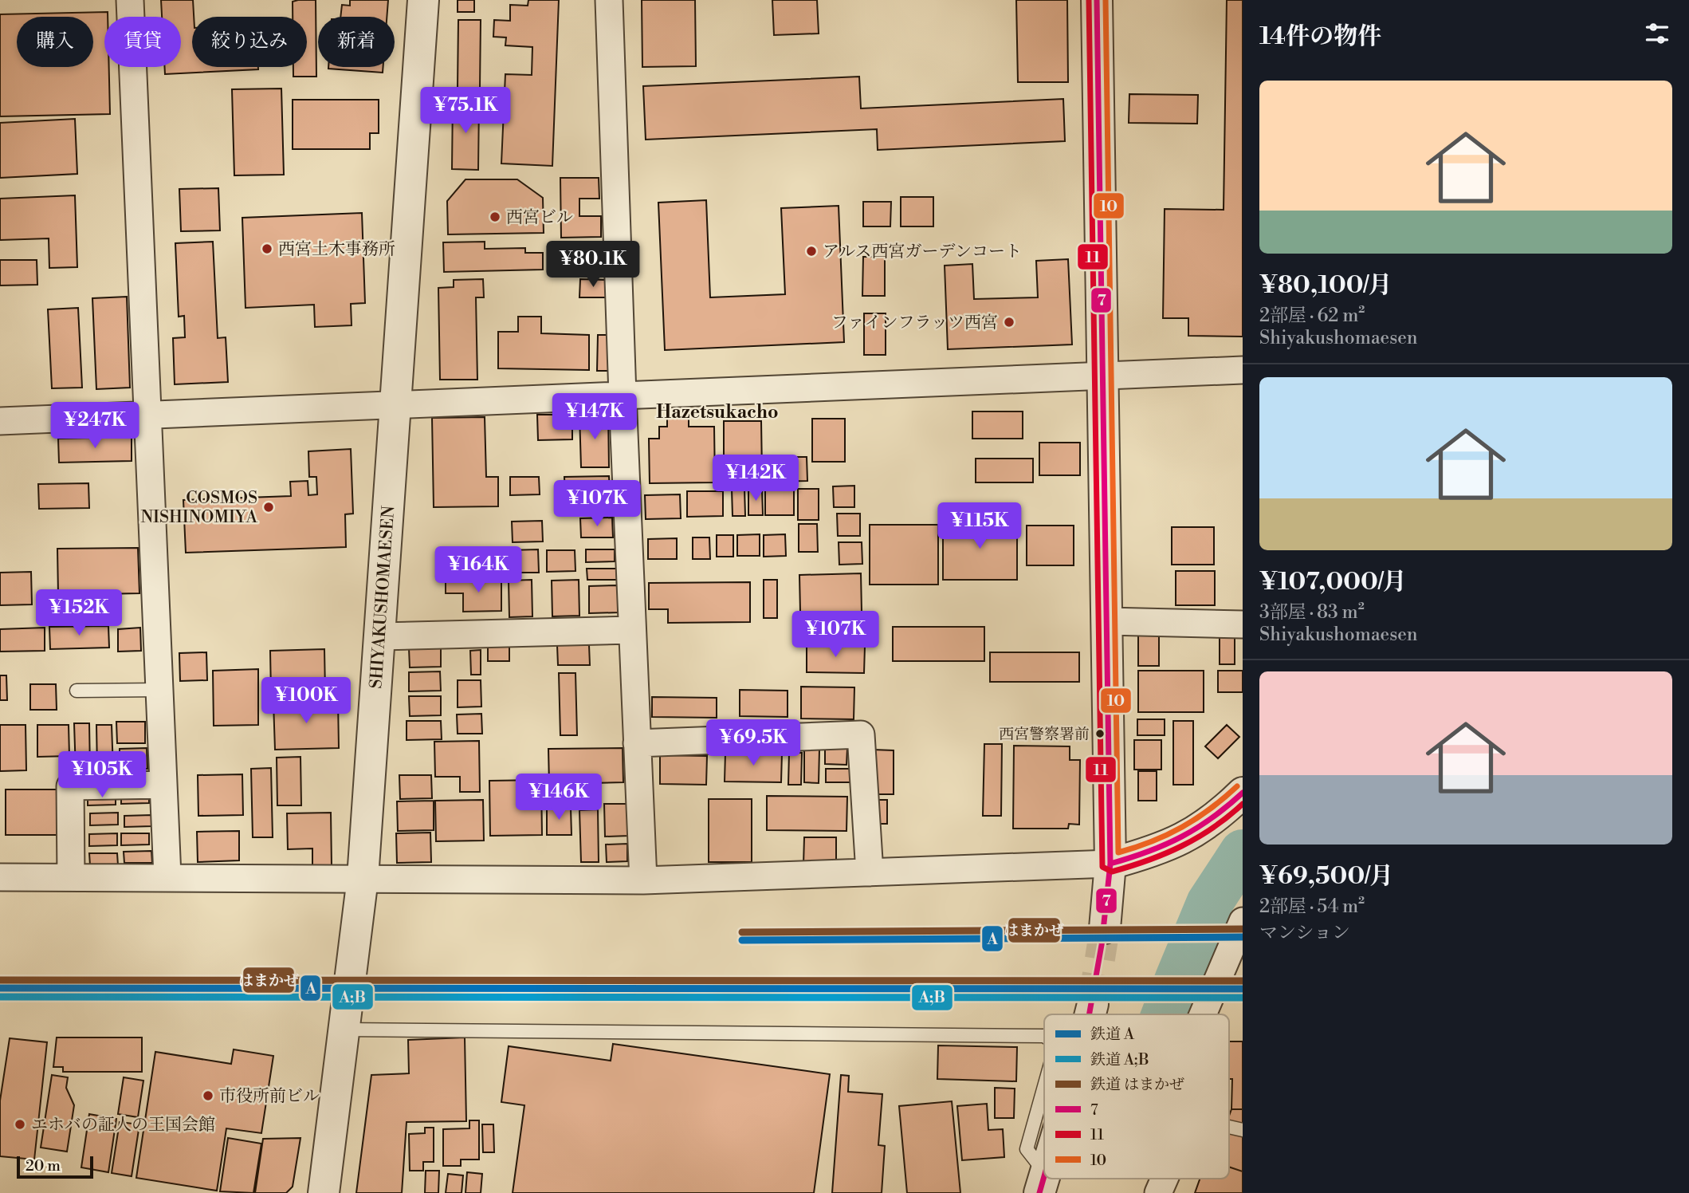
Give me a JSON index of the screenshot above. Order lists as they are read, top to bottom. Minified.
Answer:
{"streets":{"street":["SHIYAKUSHOMAESEN"]},"districts":["Hazetsukacho"],"places":["西宮ビル","西宮土木事務所","アルス西宮ガーデンコート","ファインフラッツ西宮","COSMOS NISHINOMIYA","西宮警察署前","市役所前ビル","エホバの証人の王国会館"],"lines":["transit line 7","transit line 11","transit line 10","rail line はまかぜ","rail line A","rail line A;B"],"legend":["鉄道 A","鉄道 A;B","鉄道 はまかぜ","7","11","10"],"scale_bar":"20 m","page":{"heading":"14件の物件","chip":["購入","賃貸","絞り込み","新着"],"list":[{"name":"¥80,100/月","note":"2部屋 · 62 m² · Shiyakushomaesen"},{"name":"¥107,000/月","note":"3部屋 · 83 m² · Shiyakushomaesen"},{"name":"¥69,500/月","note":"2部屋 · 54 m² · マンション"}],"price":["¥75.1K","¥80.1K","¥147K","¥247K","¥142K","¥107K","¥115K","¥164K","¥152K","¥107K","¥100K","¥69.5K","¥105K","¥146K"],"scale":"20 m"}}
